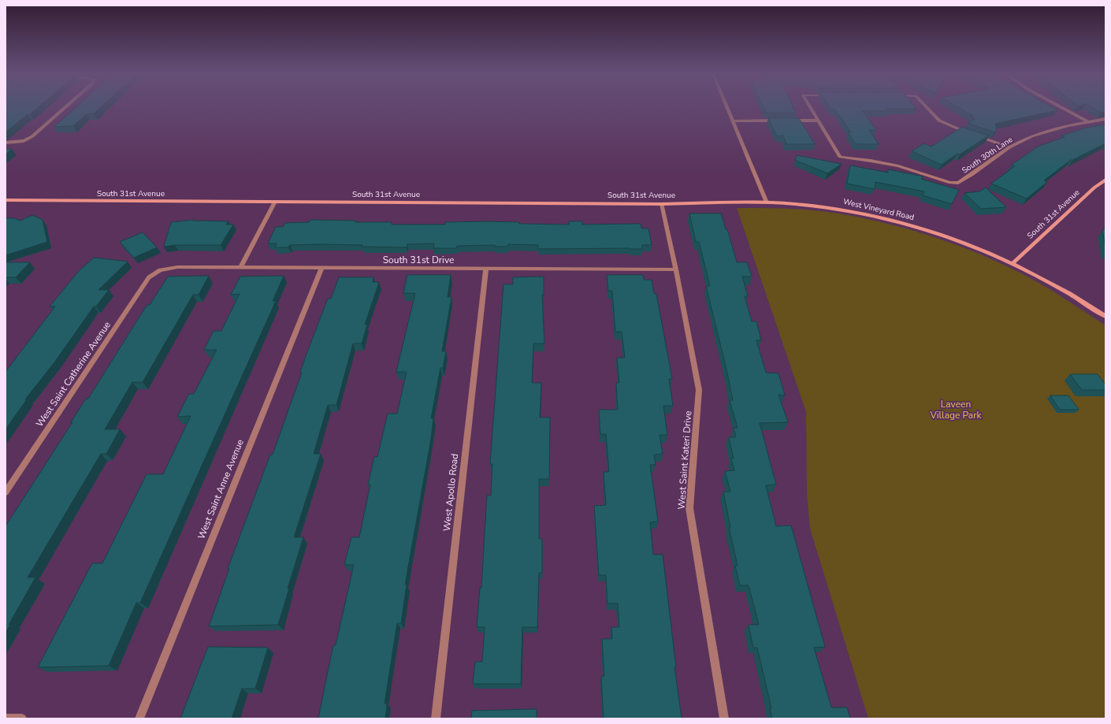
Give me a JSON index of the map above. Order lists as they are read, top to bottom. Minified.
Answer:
{"streets":{"street":["South 30th Lane","South 31st Avenue","West Vineyard Road","South 31st Drive","West Saint Catherine Avenue","West Saint Kateri Drive","West Saint Anne Avenue","West Apollo Road"]},"crossings":[["South 31st Avenue","West Vineyard Road"],["South 31st Avenue","West Saint Kateri Drive"],["South 31st Drive","West Saint Catherine Avenue"],["South 31st Drive","West Saint Kateri Drive"],["South 31st Drive","West Saint Anne Avenue"],["South 31st Drive","West Apollo Road"]],"parks":["Laveen Village Park"]}
